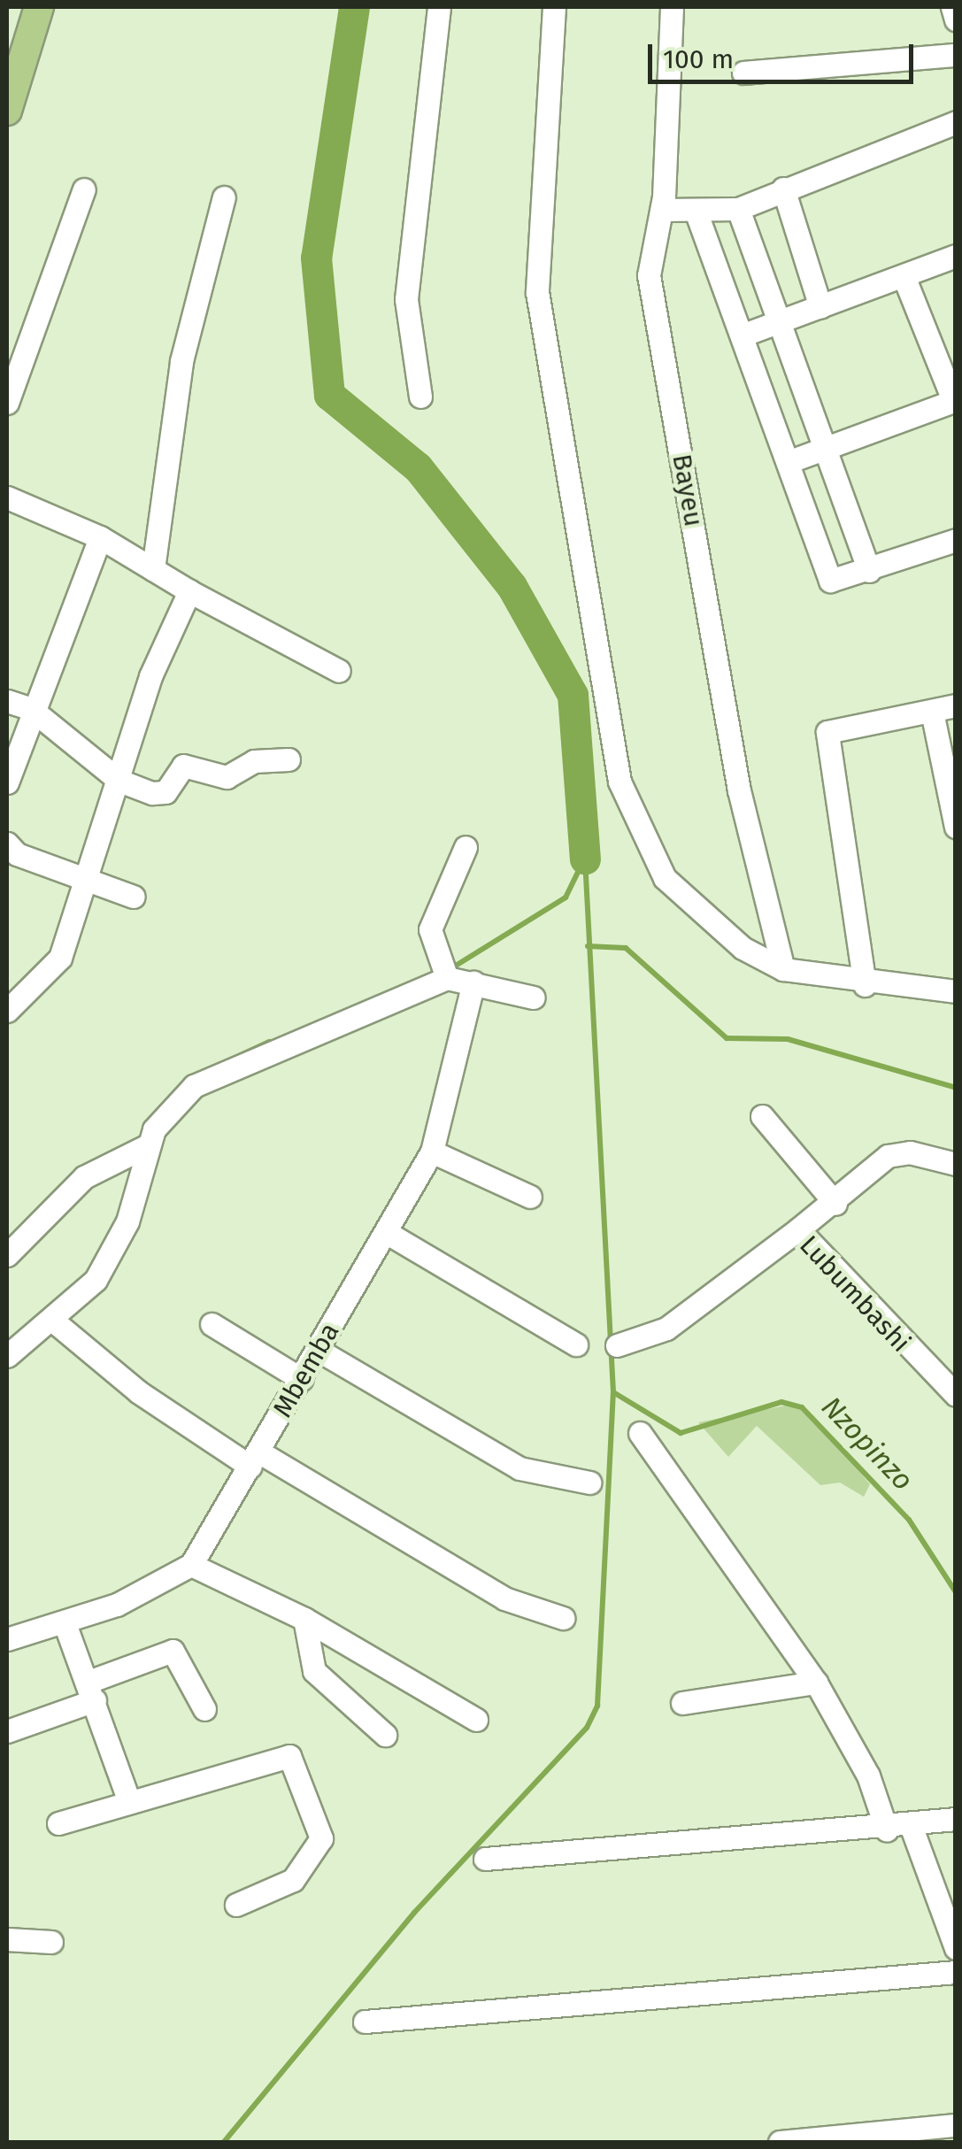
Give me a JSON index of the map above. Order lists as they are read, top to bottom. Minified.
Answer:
{"streets":{"street":["Bayeu","Lubumbashi","Mbemba"]},"water":["Nzopinzo"],"scale_bar":"100 m"}
